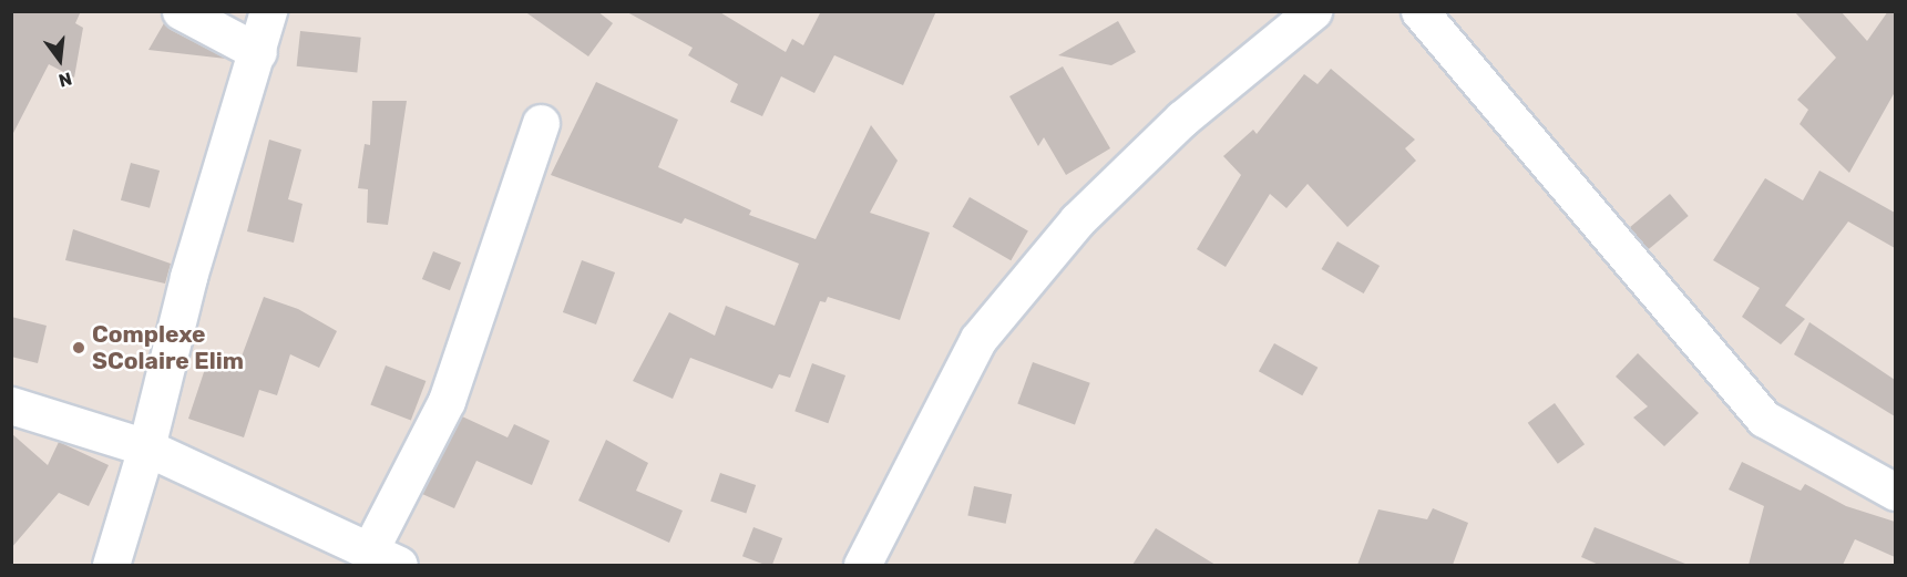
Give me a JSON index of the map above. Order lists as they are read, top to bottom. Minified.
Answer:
{"places":["Complexe SColaire Elim"],"north":"bottom"}
